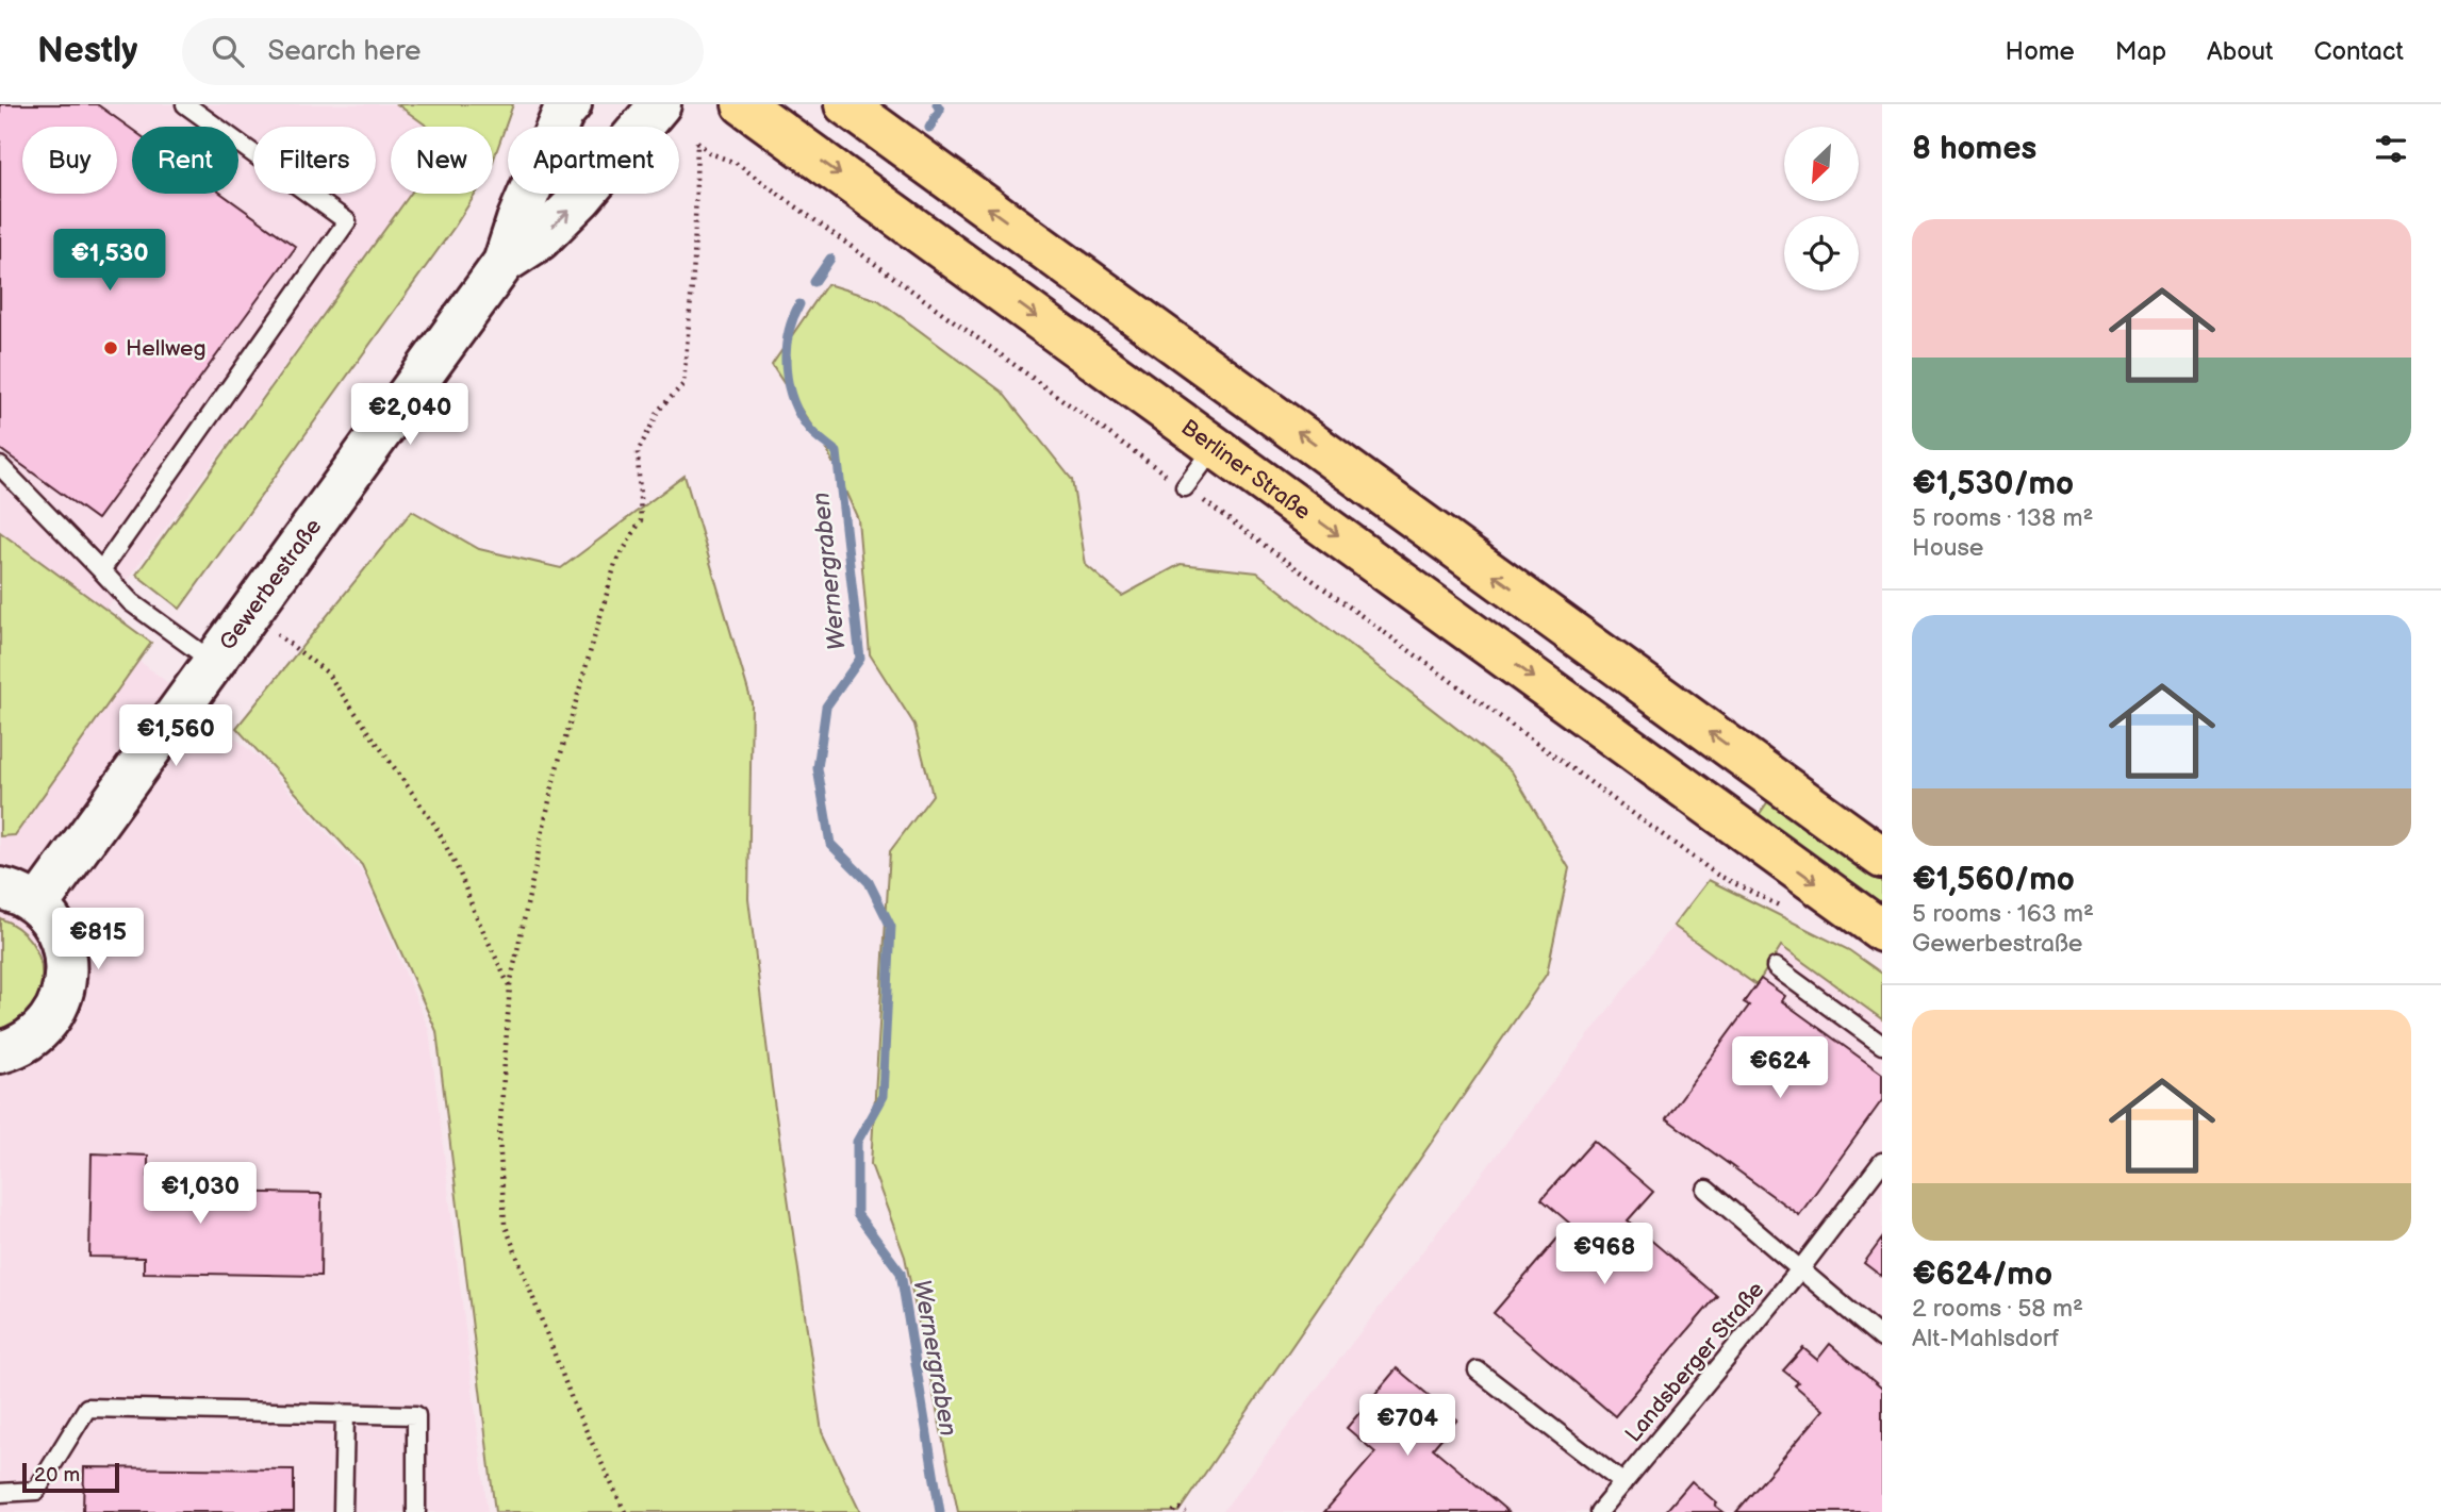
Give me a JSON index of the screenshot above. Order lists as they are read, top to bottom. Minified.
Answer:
{"streets":{"main road":["Berliner Straße"],"street":["Gewerbestraße"],"lane":["Landsberger Straße"]},"water":["Wernergraben"],"places":["Hellweg"],"scale_bar":"20 m","north":"bottom left","page":{"header":"Nestly","search":"Search here","nav":["Home","Map","About","Contact"],"heading":"8 homes","chip":["Buy","Rent","Filters","New","Apartment"],"list":[{"name":"€1,530/mo","note":"5 rooms · 138 m² · House"},{"name":"€1,560/mo","note":"5 rooms · 163 m² · Gewerbestraße"},{"name":"€624/mo","note":"2 rooms · 58 m² · Alt-Mahlsdorf"}],"price":["€1,530","€2,040","€1,560","€815","€624","€1,030","€968","€704"],"scale":"20 m"}}
